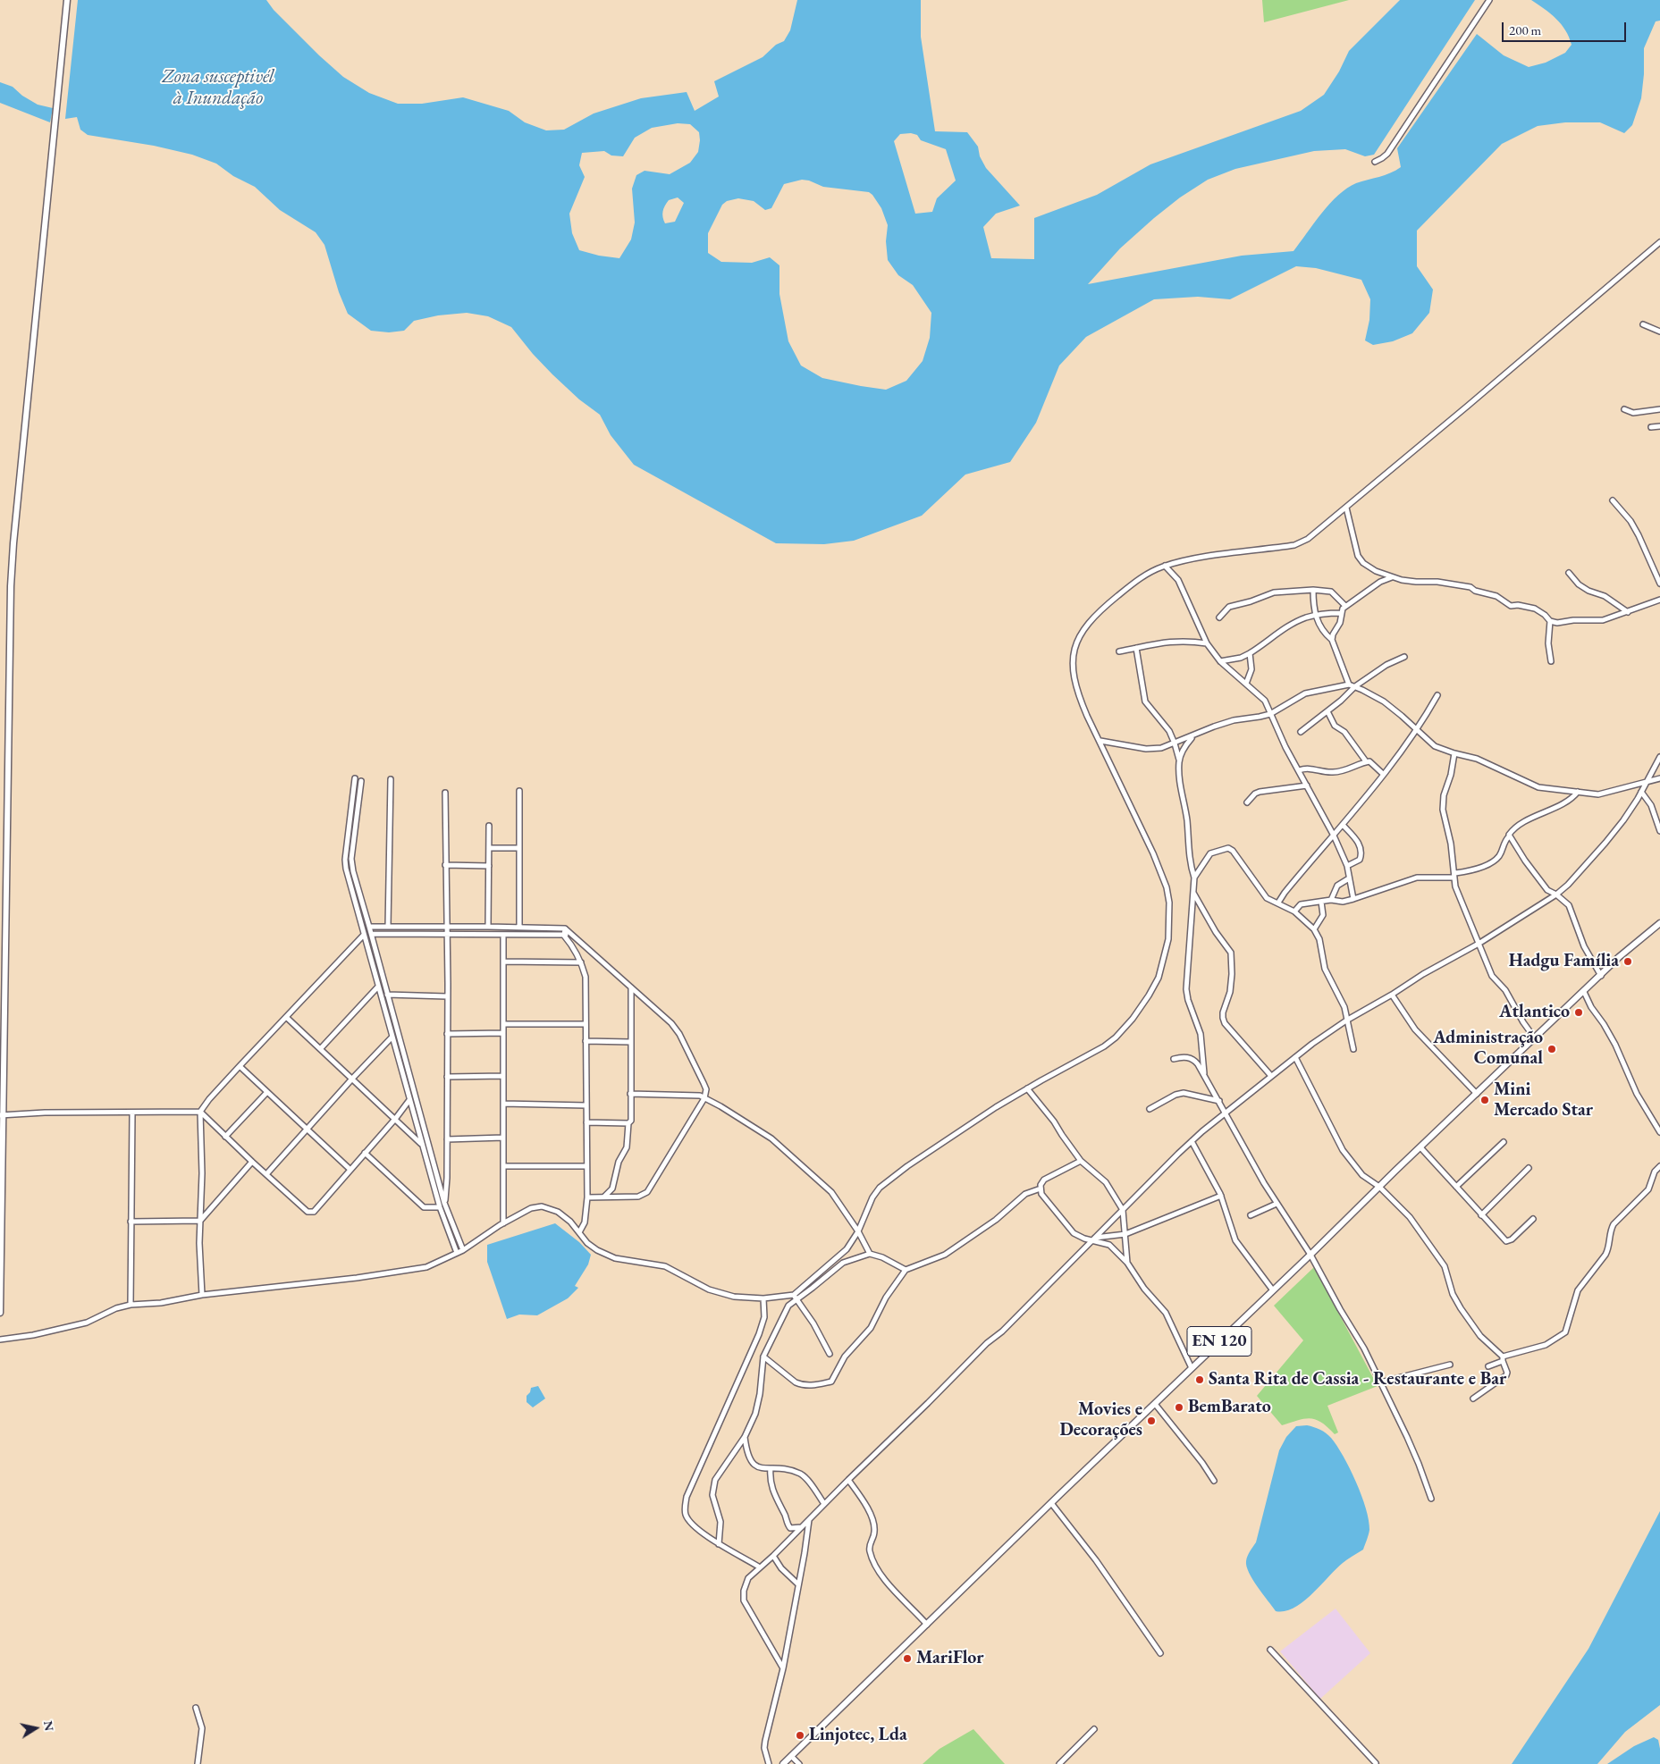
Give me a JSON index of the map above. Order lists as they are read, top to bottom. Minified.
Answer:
{"streets":{"main road":["EN 120"]},"water":["Zona susceptivél à Inundação"],"places":["Hadgu Família","Atlantico","Administração Comunal","Mini Mercado Star","Santa Rita de Cassia - Restaurante e Bar","BemBarato","Movies e Decorações","MariFlor","Linjotec, Lda"],"scale_bar":"200 m","north":"right"}
